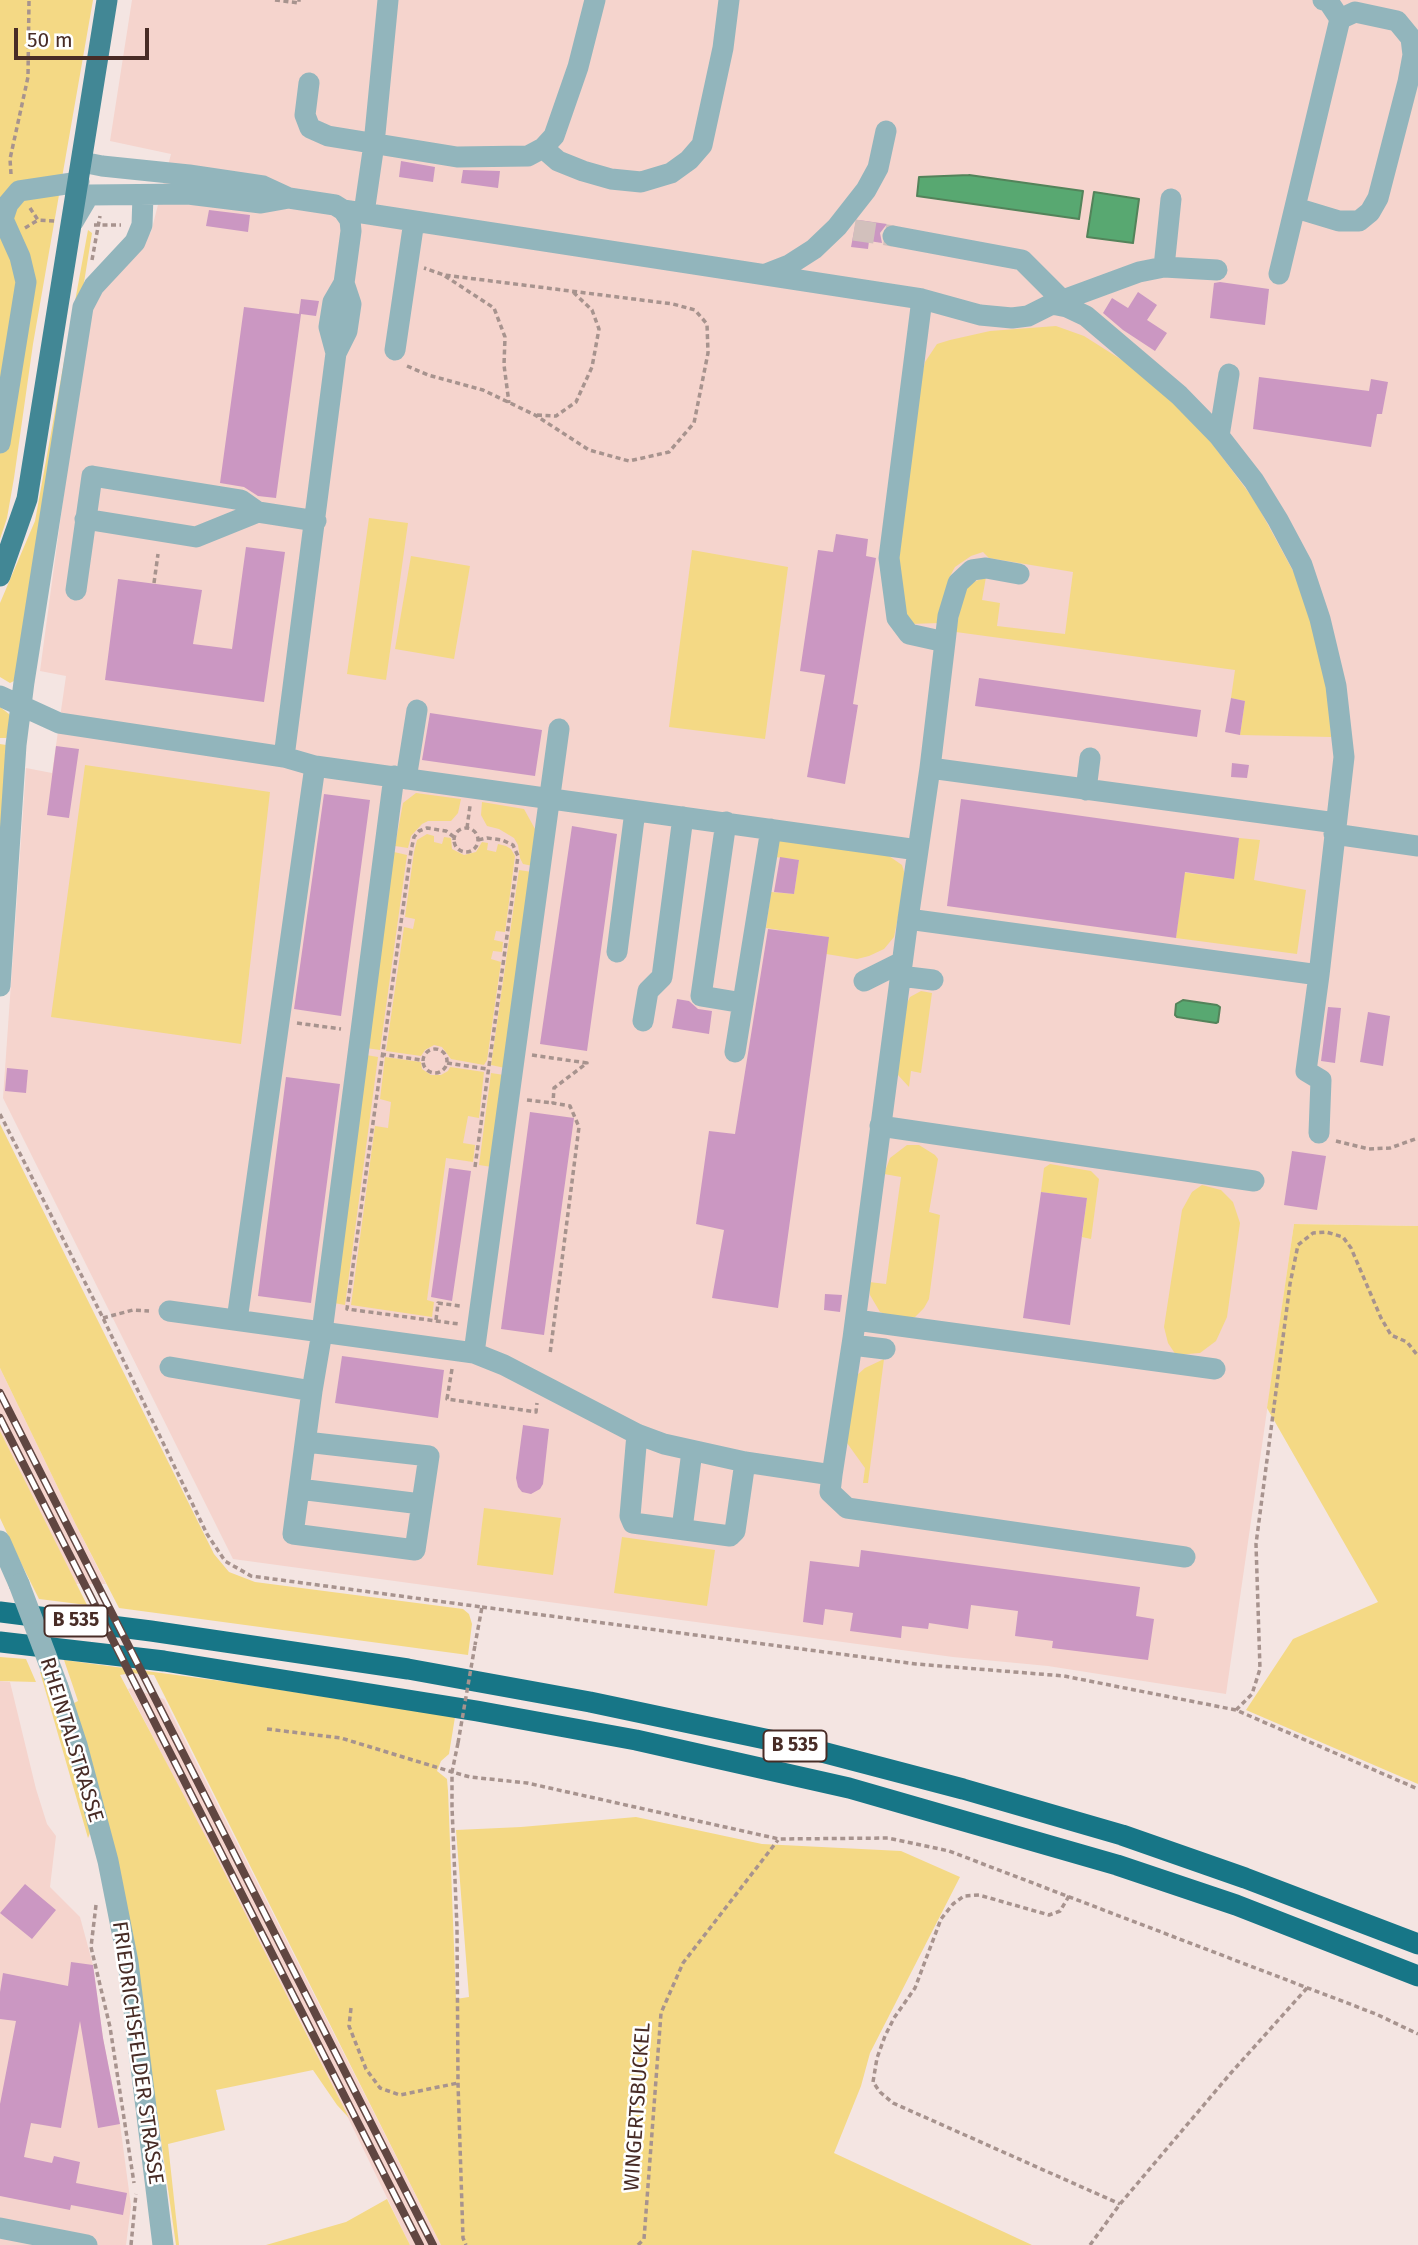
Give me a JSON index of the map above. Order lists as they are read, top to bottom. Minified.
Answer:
{"streets":{"highway":["B 535"],"street":["RHEINTALSTRASSE","FRIEDRICHSFELDER STRASSE"],"path":["WINGERTSBUCKEL"]},"crossings":[["RHEINTALSTRASSE","FRIEDRICHSFELDER STRASSE"]],"scale_bar":"50 m"}
